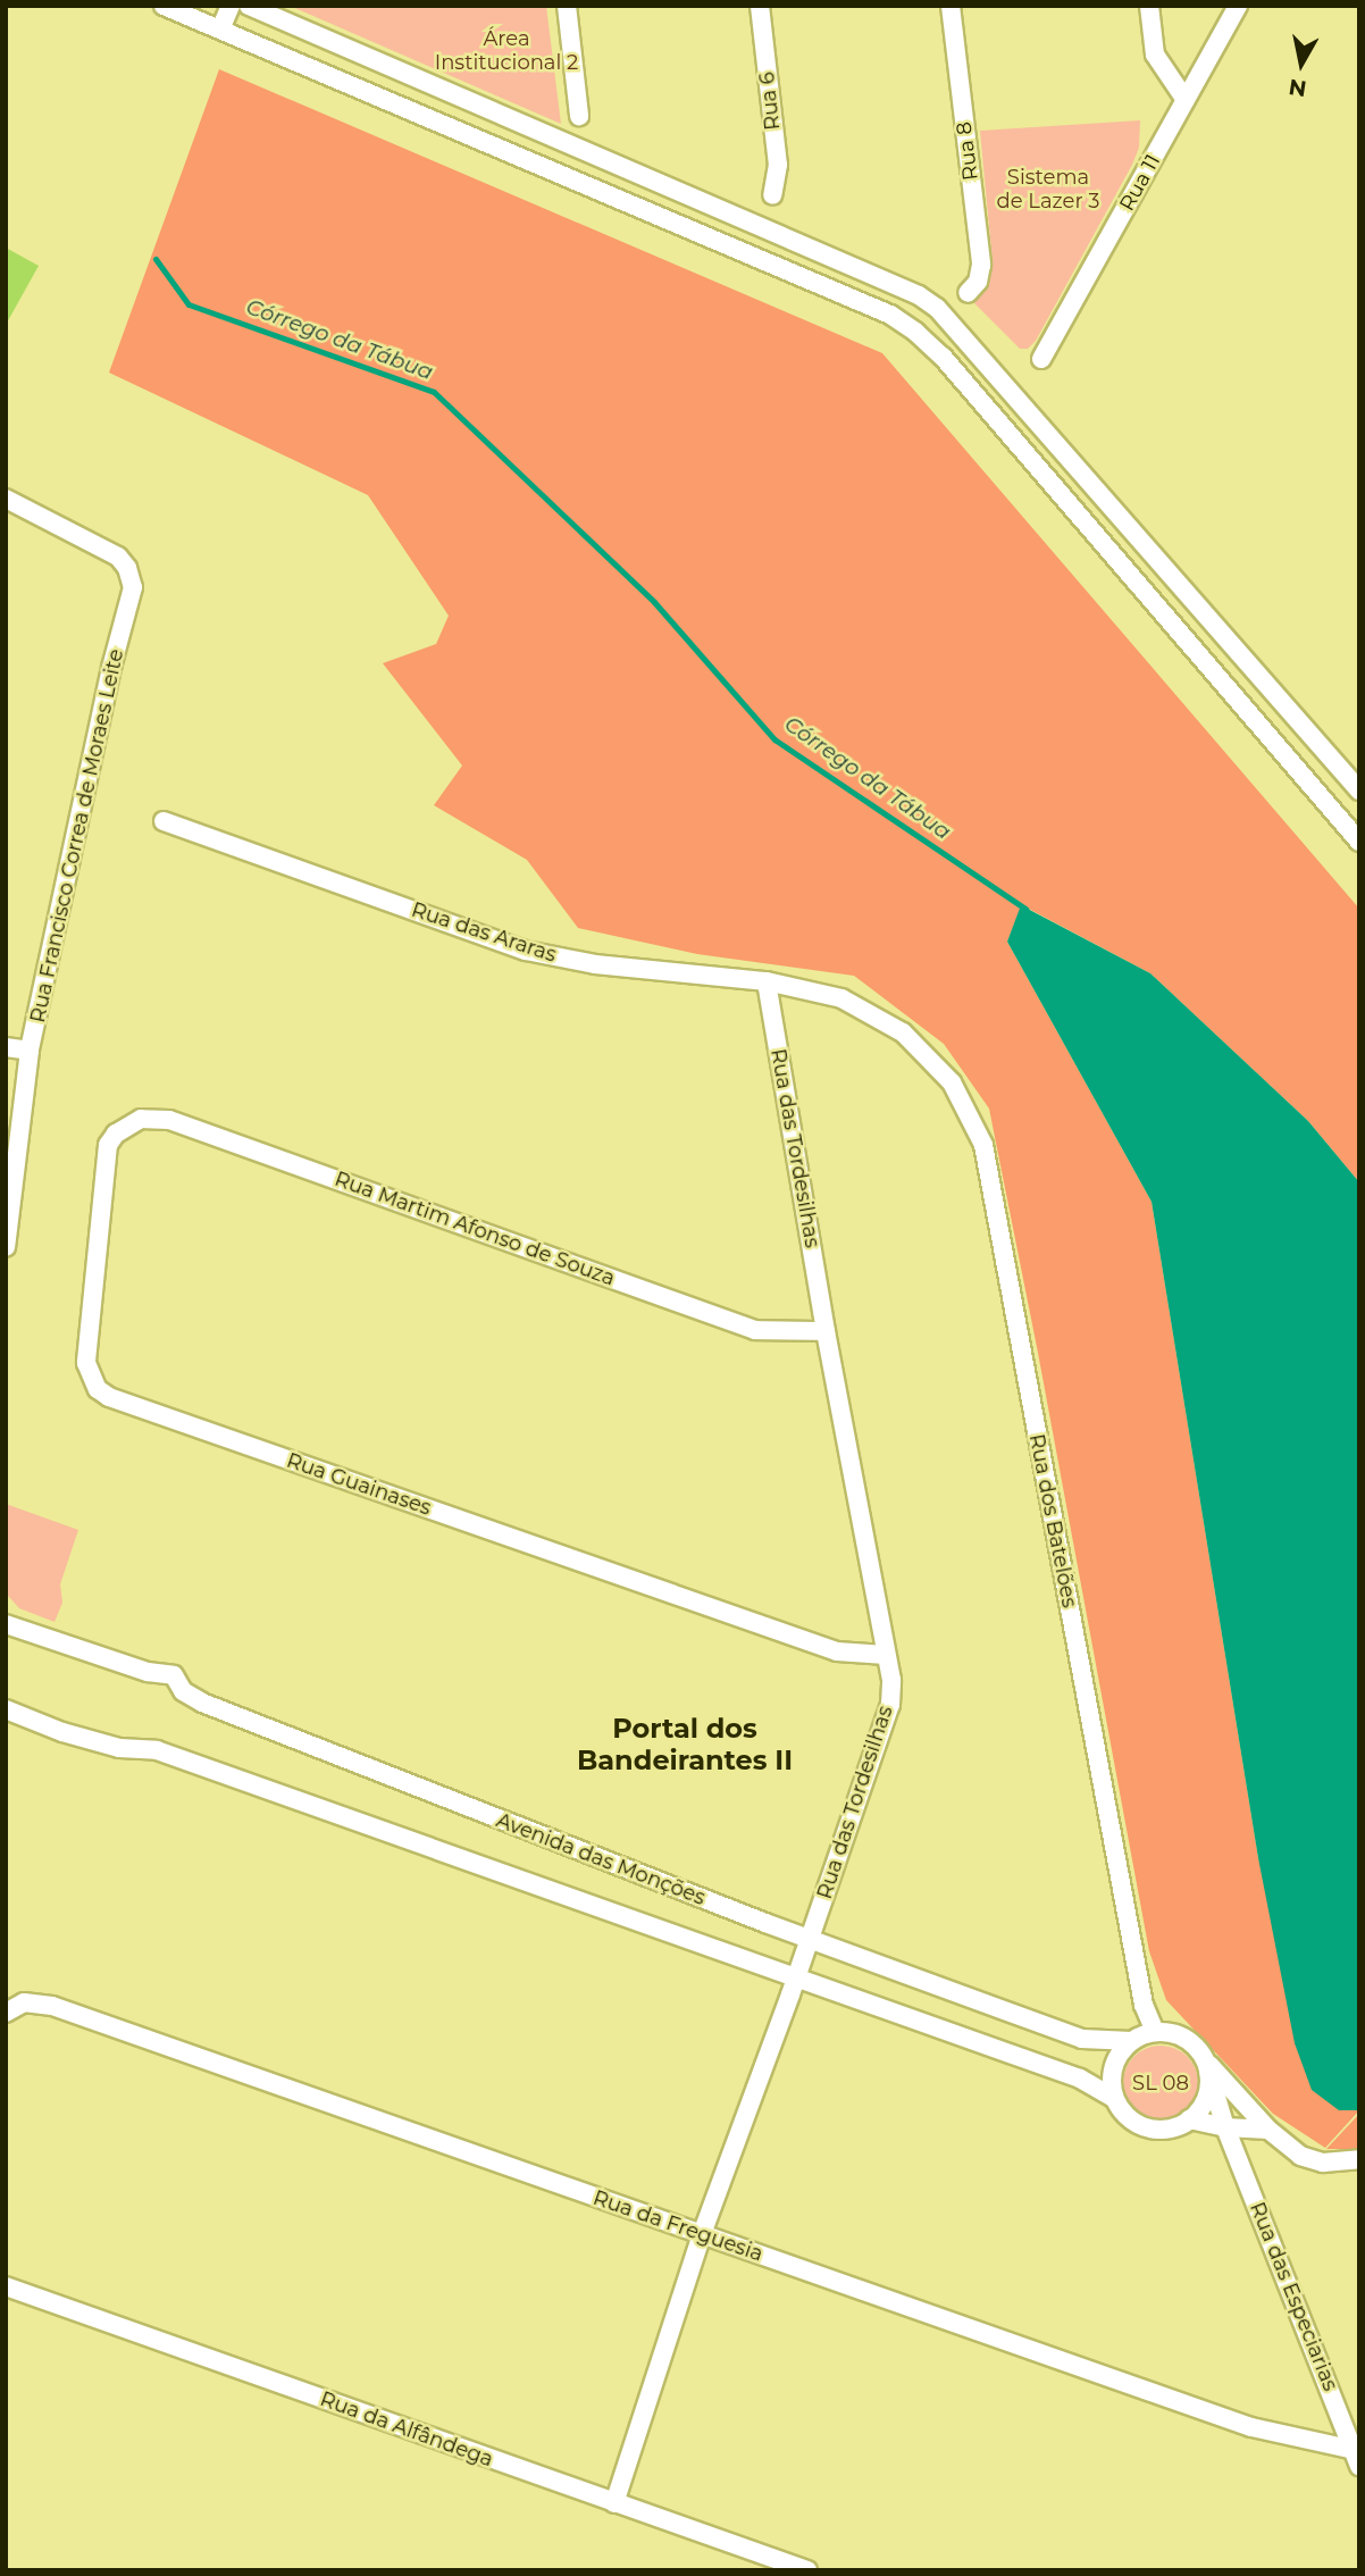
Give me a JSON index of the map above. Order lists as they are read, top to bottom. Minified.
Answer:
{"streets":{"street":["Rua 6","Rua 8","Rua 11","Rua Francisco Correa de Moraes Leite","Rua das Araras","Rua das Tordesilhas","Rua Martim Afonso de Souza","Rua Guainases","Rua dos Batelões","Avenida das Monções","Rua da Freguesia","Rua das Especiarias","Rua da Alfândega"]},"crossings":[["Rua das Araras","Rua das Tordesilhas"],["Rua das Araras","Rua dos Batelões"],["Rua das Tordesilhas","Rua Martim Afonso de Souza"],["Rua das Tordesilhas","Rua Guainases"],["Rua das Tordesilhas","Avenida das Monções"],["Rua das Tordesilhas","Rua da Freguesia"],["Rua das Tordesilhas","Rua da Alfândega"],["Rua Martim Afonso de Souza","Rua Guainases"],["Rua dos Batelões","Avenida das Monções"],["Rua dos Batelões","Rua das Especiarias"],["Avenida das Monções","Rua das Especiarias"],["Rua da Freguesia","Rua das Especiarias"]],"districts":["Portal dos Bandeirantes II"],"water":["Córrego da Tábua"],"parks":["Área Institucional 2","Sistema de Lazer 3","SL 08"],"north":"bottom"}
